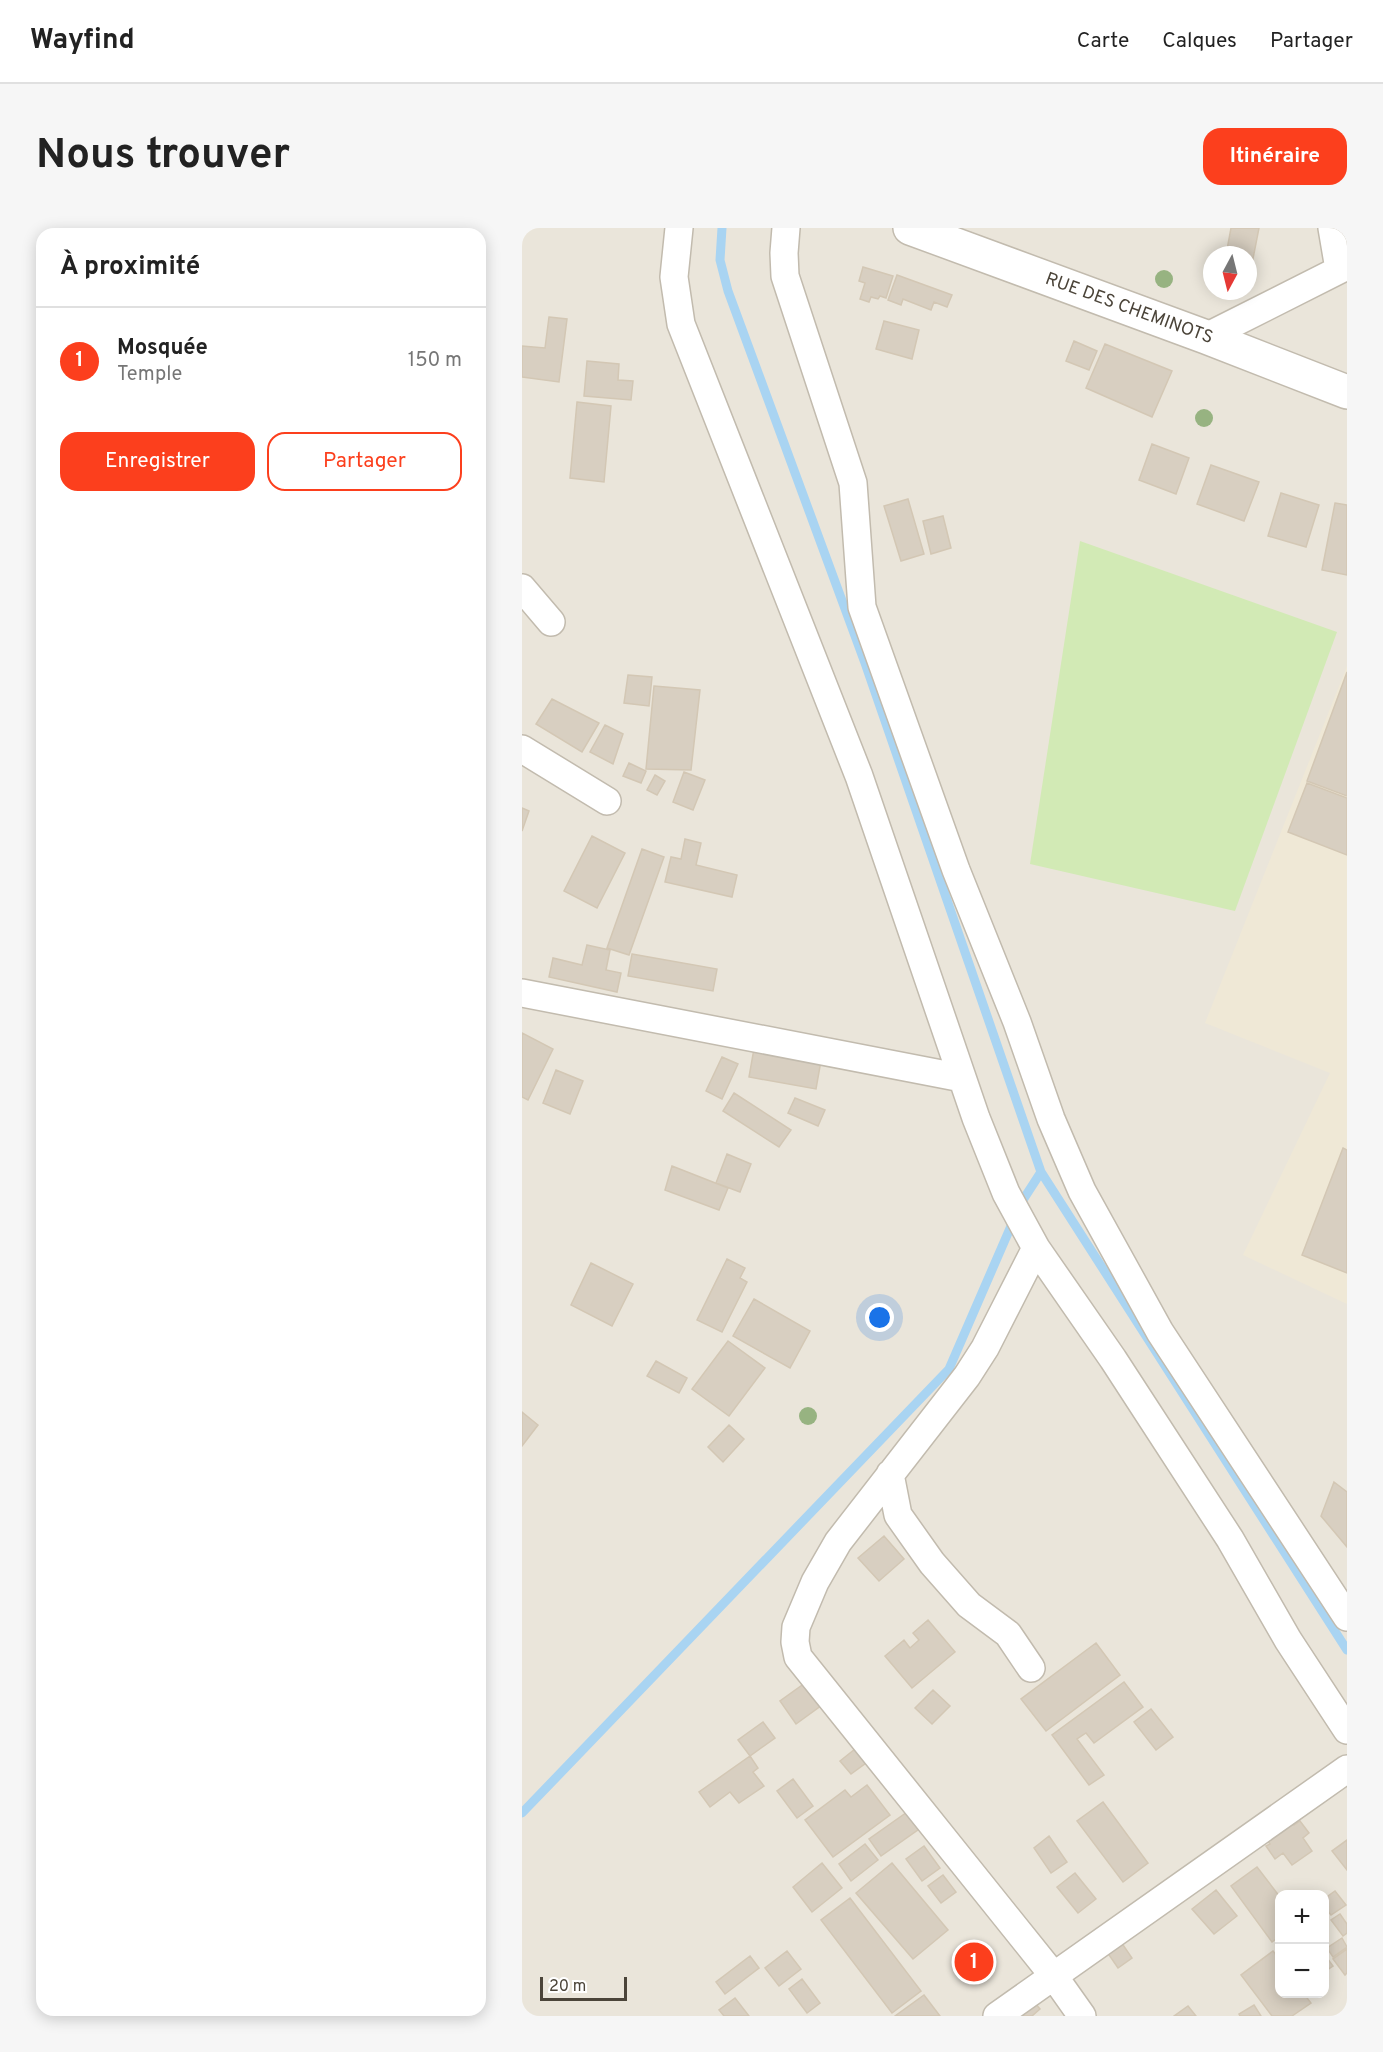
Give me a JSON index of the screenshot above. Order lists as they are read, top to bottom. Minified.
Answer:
{"streets":{"street":["RUE DES CHEMINOTS"]},"scale_bar":"20 m","north":"bottom","page":{"header":"Wayfind","nav":["Carte","Calques","Partager"],"buttons":["Itinéraire",["Enregistrer","Partager"]],"title":"Nous trouver","heading":"À proximité","list":[{"mark":"1","name":"Mosquée","note":"Temple","value":"150 m"}],"map_buttons":["+","−"],"pins":"1","scale":"20 m"}}
